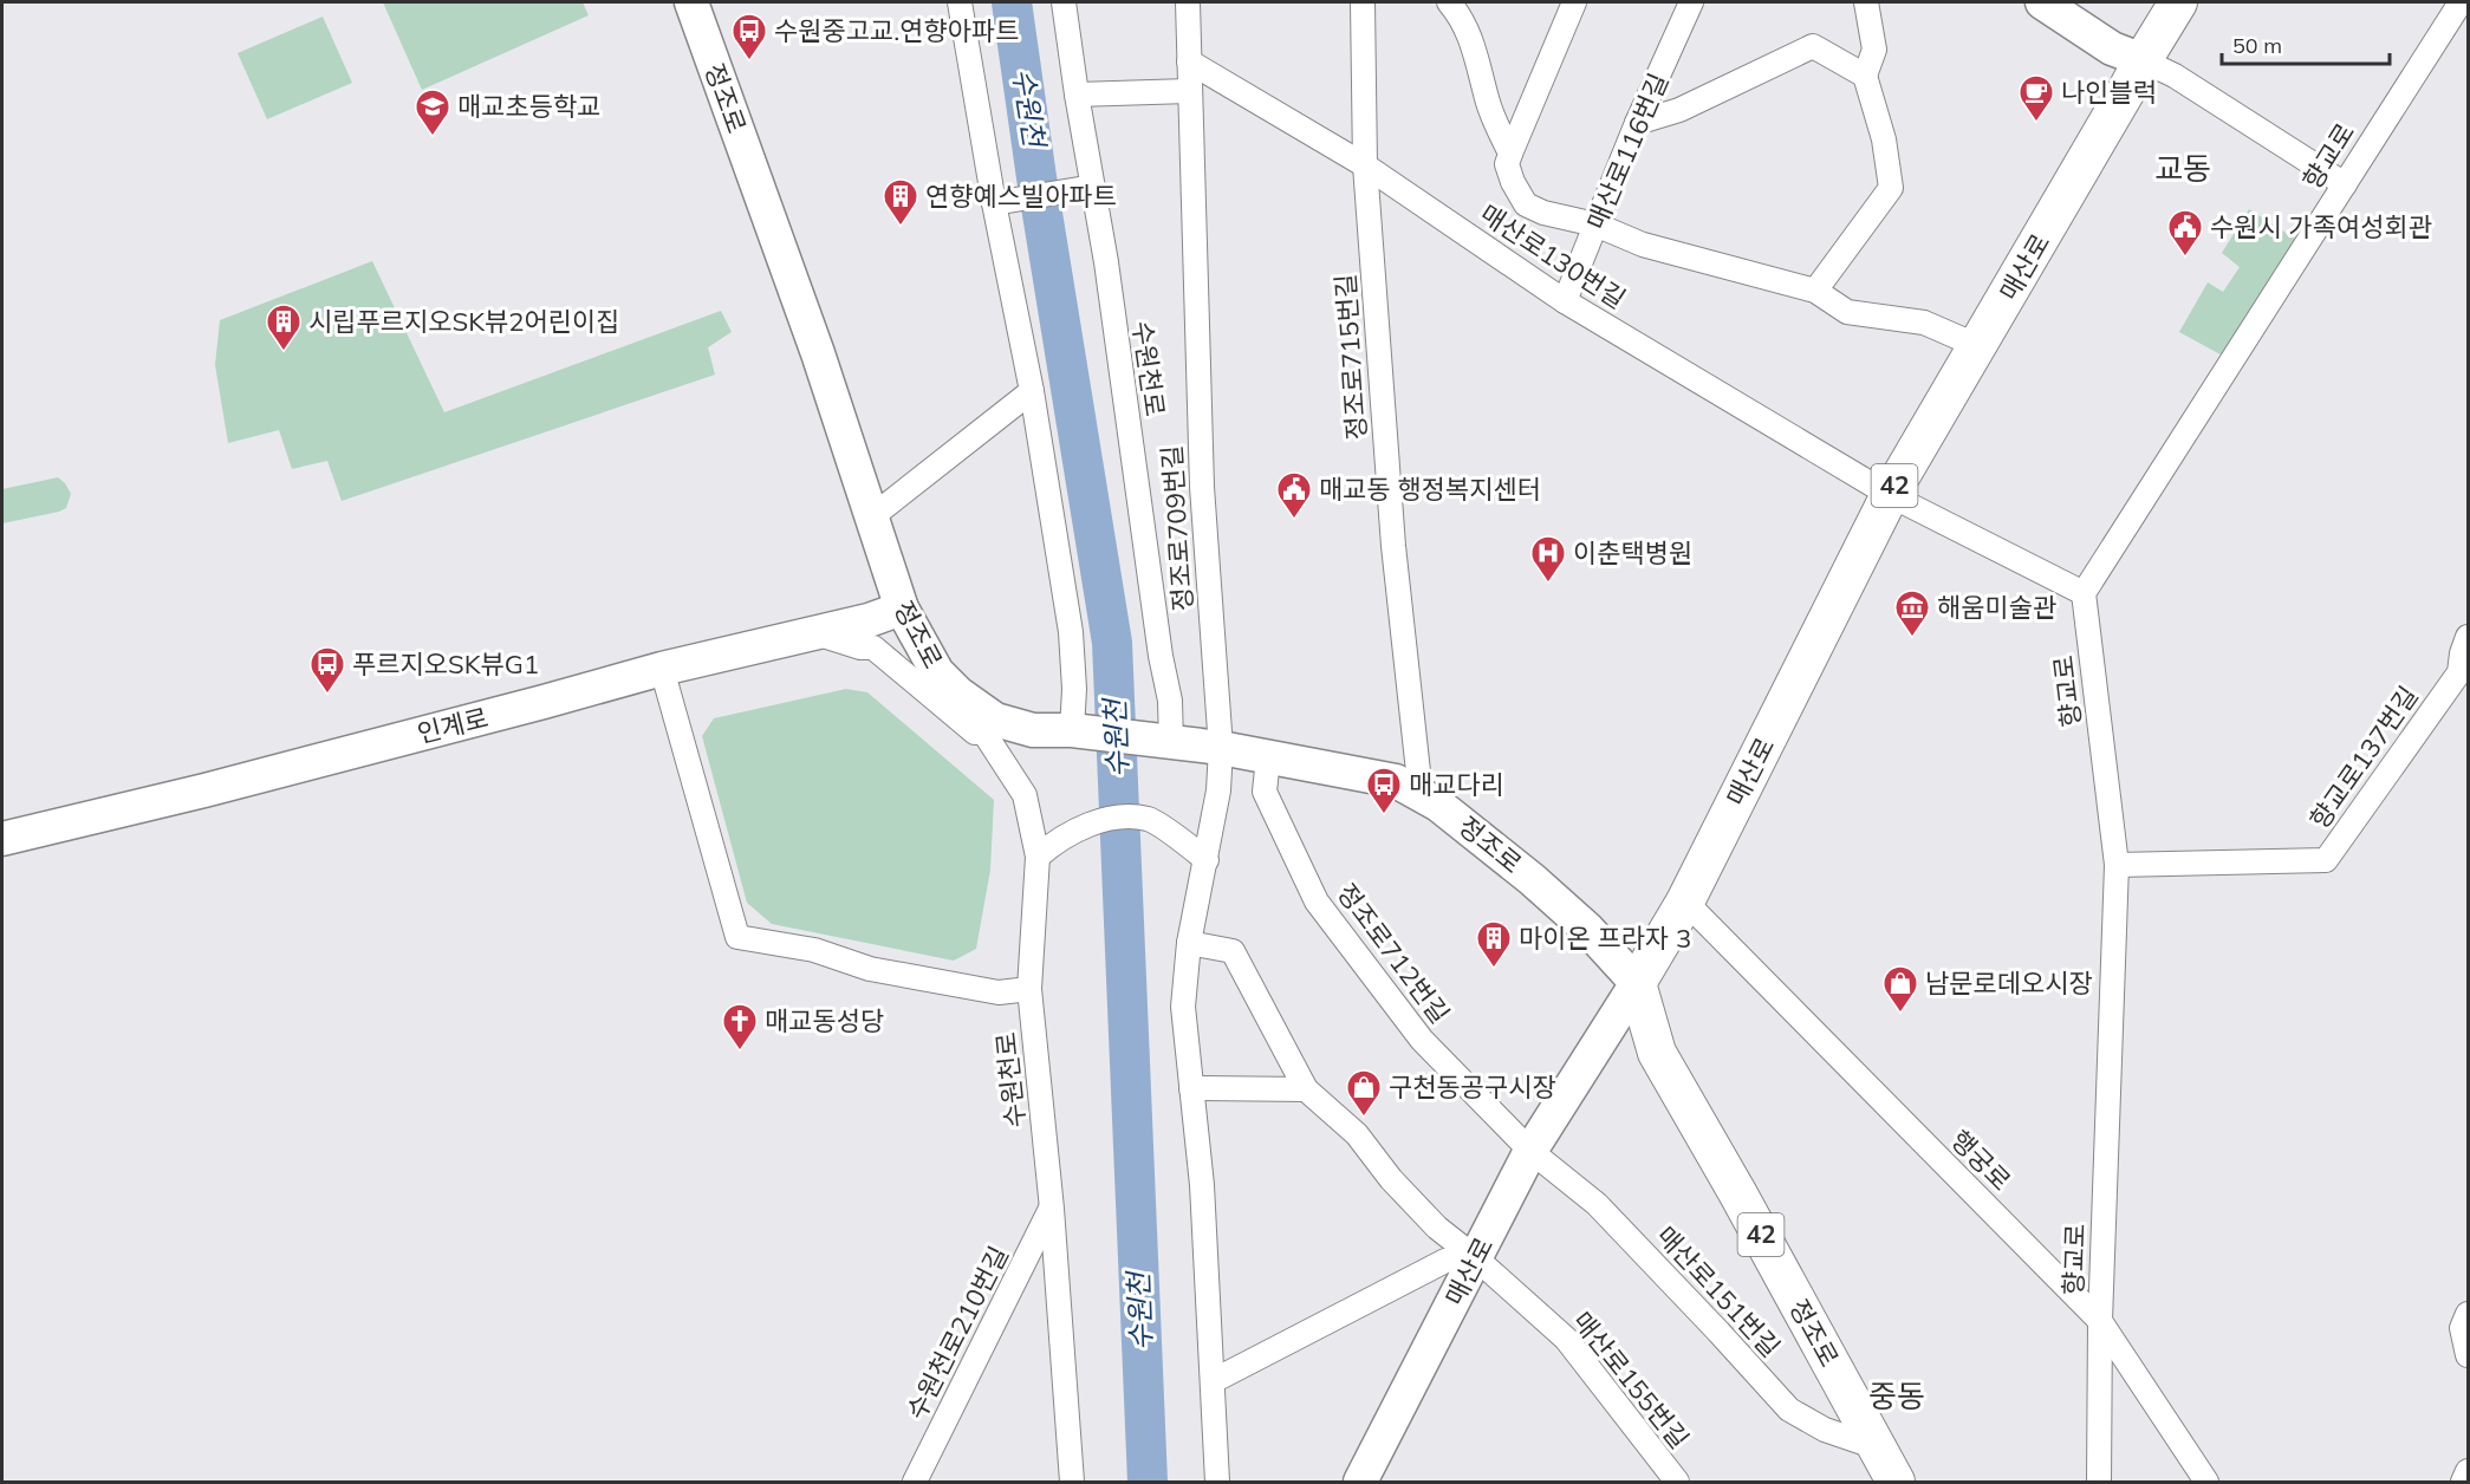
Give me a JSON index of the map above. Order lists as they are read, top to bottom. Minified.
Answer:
{"streets":{"main road":["정조로","매산로","42"],"street":["매산로116번길","향교로","매산로130번길","정조로715번길","수원천로","정조로709번길","인계로","향교로137번길","정조로712번길","행궁로","매산로151번길","수원천로210번길","매산로155번길"]},"crossings":[["정조로","매산로"],["정조로","정조로715번길"],["정조로","수원천로"],["정조로","정조로709번길"],["정조로","인계로"],["정조로","정조로712번길"],["정조로","매산로151번길"],["매산로116번길","매산로130번길"],["향교로","매산로130번길"],["향교로","향교로137번길"],["향교로","행궁로"],["매산로130번길","매산로"],["매산로130번길","정조로715번길"],["매산로130번길","정조로709번길"],["매산로","정조로712번길"],["매산로","행궁로"],["매산로","매산로151번길"],["매산로","매산로155번길"],["수원천로","수원천로210번길"],["정조로712번길","매산로151번길"]],"districts":["교동","중동"],"water":["수원천"],"places":{"bus stop":["수원중고교.연향아파트","푸르지오SK뷰G1","매교다리"],"cafe":["나인블럭"],"school or university":["매교초등학교"],"building":["연향예스빌아파트","시립푸르지오SK뷰2어린이집","마이온 프라자 3"],"public building":["수원시 가족여성회관","매교동 행정복지센터"],"hospital":["이춘택병원"],"museum":["해움미술관"],"shop":["남문로데오시장","구천동공구시장"],"church":["매교동성당"]},"scale_bar":"50 m"}
